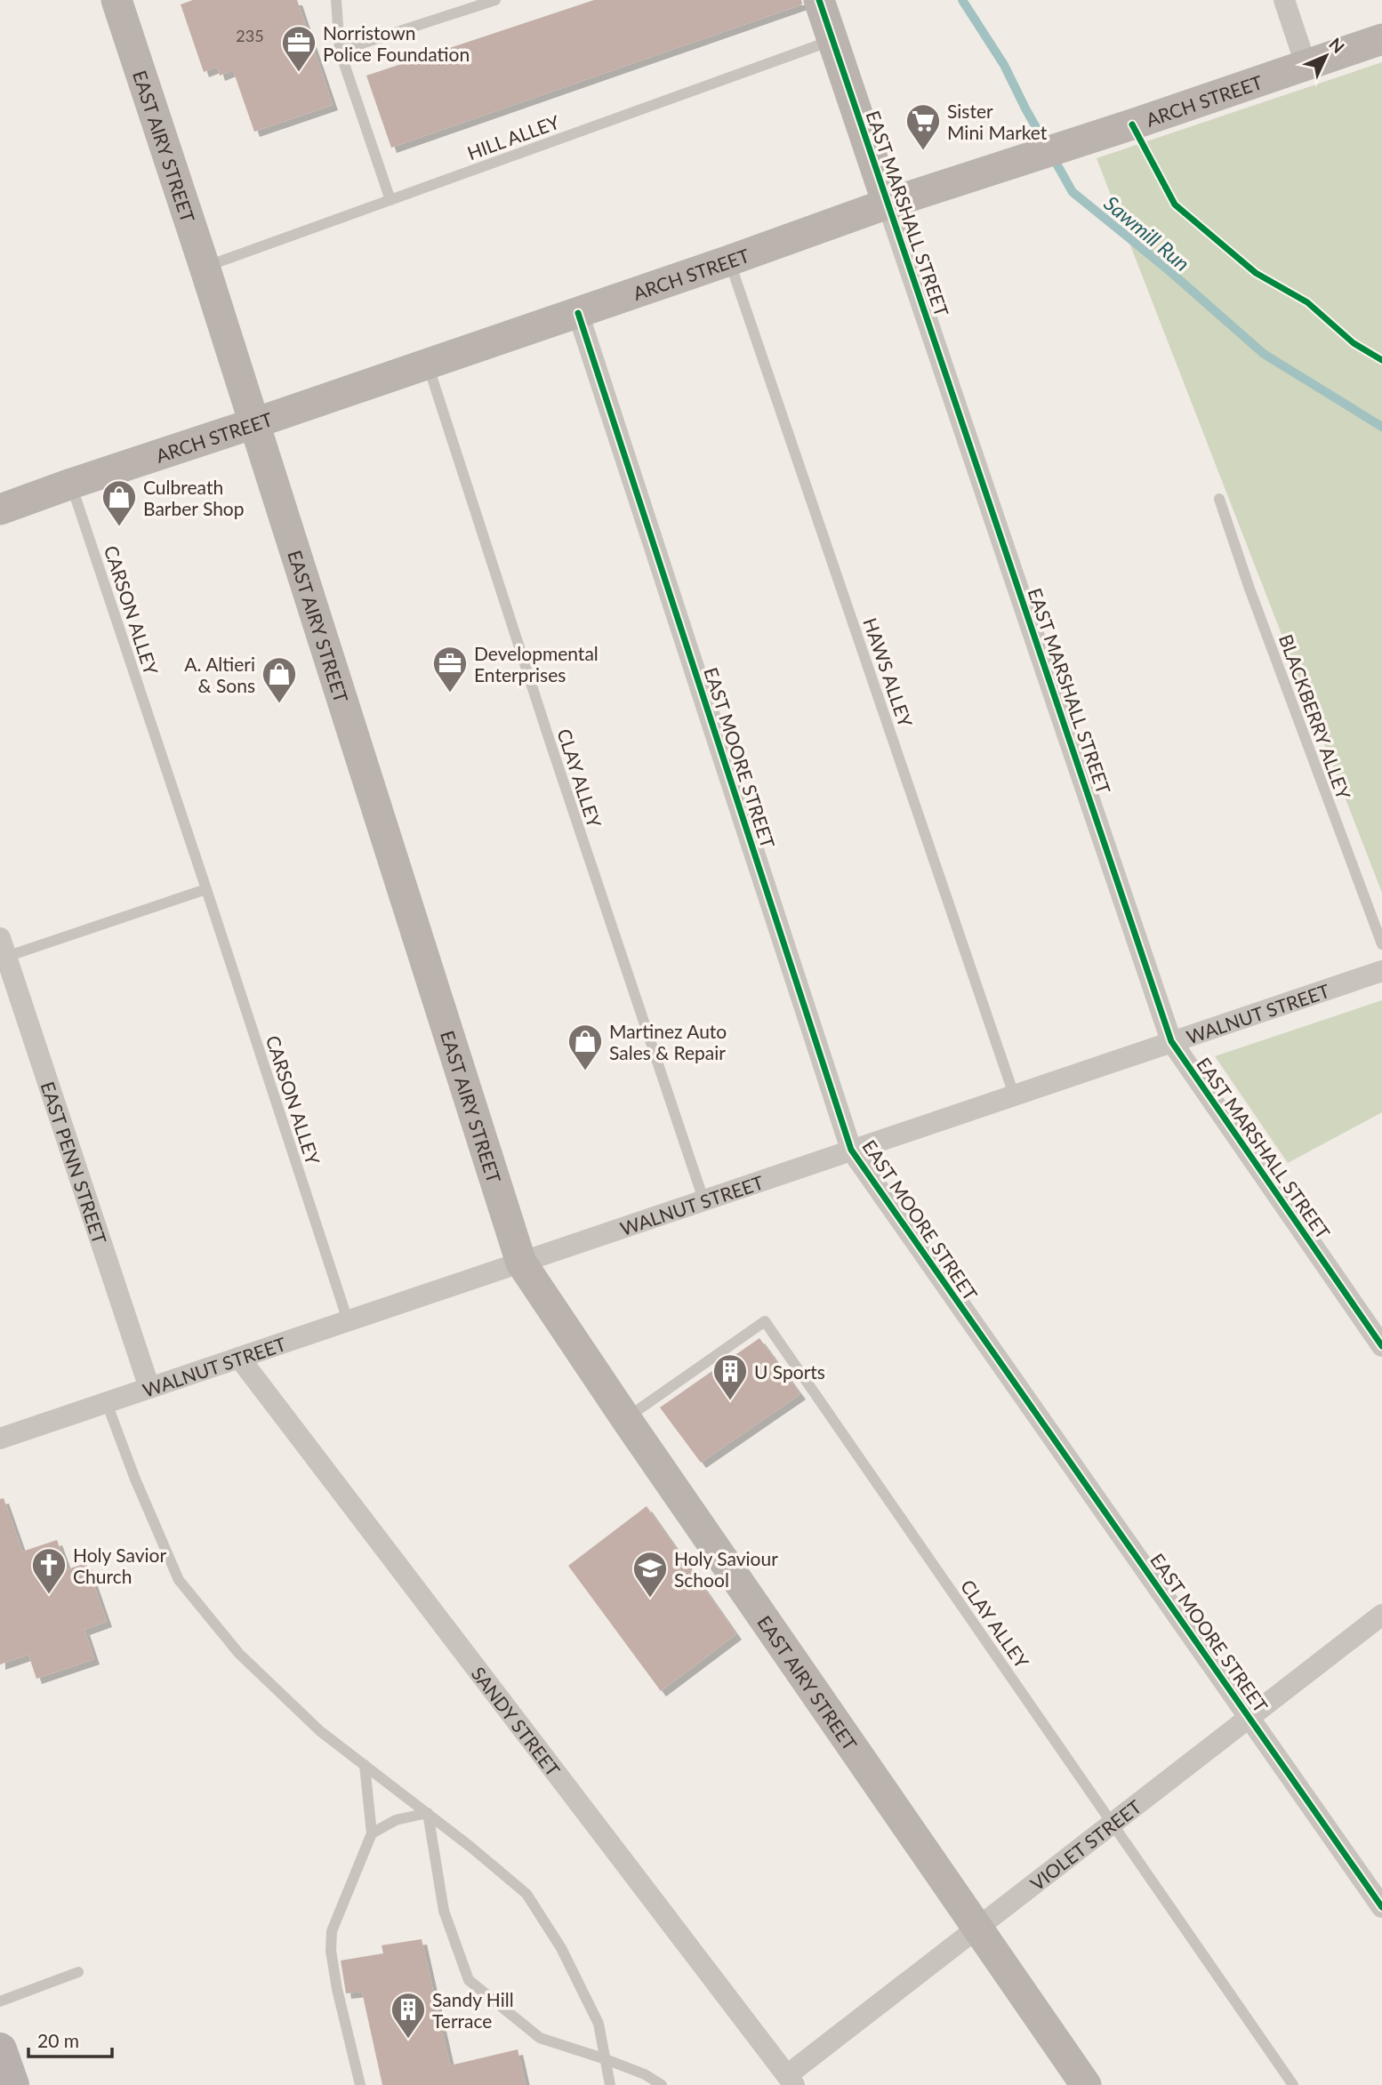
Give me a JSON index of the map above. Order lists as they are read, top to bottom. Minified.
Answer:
{"streets":{"main road":["ARCH STREET","EAST AIRY STREET","EAST MARSHALL STREET"],"street":["EAST MOORE STREET","WALNUT STREET","EAST PENN STREET","SANDY STREET","VIOLET STREET"],"lane":["HILL ALLEY","CARSON ALLEY","HAWS ALLEY","BLACKBERRY ALLEY","CLAY ALLEY"]},"crossings":[["ARCH STREET","EAST AIRY STREET"],["ARCH STREET","EAST MARSHALL STREET"],["ARCH STREET","CARSON ALLEY"],["ARCH STREET","HAWS ALLEY"],["ARCH STREET","EAST MOORE STREET"],["ARCH STREET","CLAY ALLEY"],["HILL ALLEY","EAST AIRY STREET"],["HILL ALLEY","EAST MARSHALL STREET"],["EAST AIRY STREET","CLAY ALLEY"],["EAST AIRY STREET","WALNUT STREET"],["EAST AIRY STREET","VIOLET STREET"],["EAST MARSHALL STREET","WALNUT STREET"],["CARSON ALLEY","WALNUT STREET"],["HAWS ALLEY","WALNUT STREET"],["EAST MOORE STREET","WALNUT STREET"],["EAST MOORE STREET","VIOLET STREET"],["CLAY ALLEY","WALNUT STREET"],["CLAY ALLEY","VIOLET STREET"],["WALNUT STREET","EAST PENN STREET"],["WALNUT STREET","SANDY STREET"],["SANDY STREET","VIOLET STREET"]],"water":["Sawmill Run"],"places":{"office":["Norristown Police Foundation","Developmental Enterprises"],"supermarket":["Sister Mini Market"],"shop":["Culbreath Barber Shop","A. Altieri & Sons","Martinez Auto Sales & Repair"],"building":["U Sports","Sandy Hill Terrace"],"church":["Holy Savior Church"],"school or university":["Holy Saviour School"]},"house_numbers":["235"],"scale_bar":"20 m","north":"top right"}
